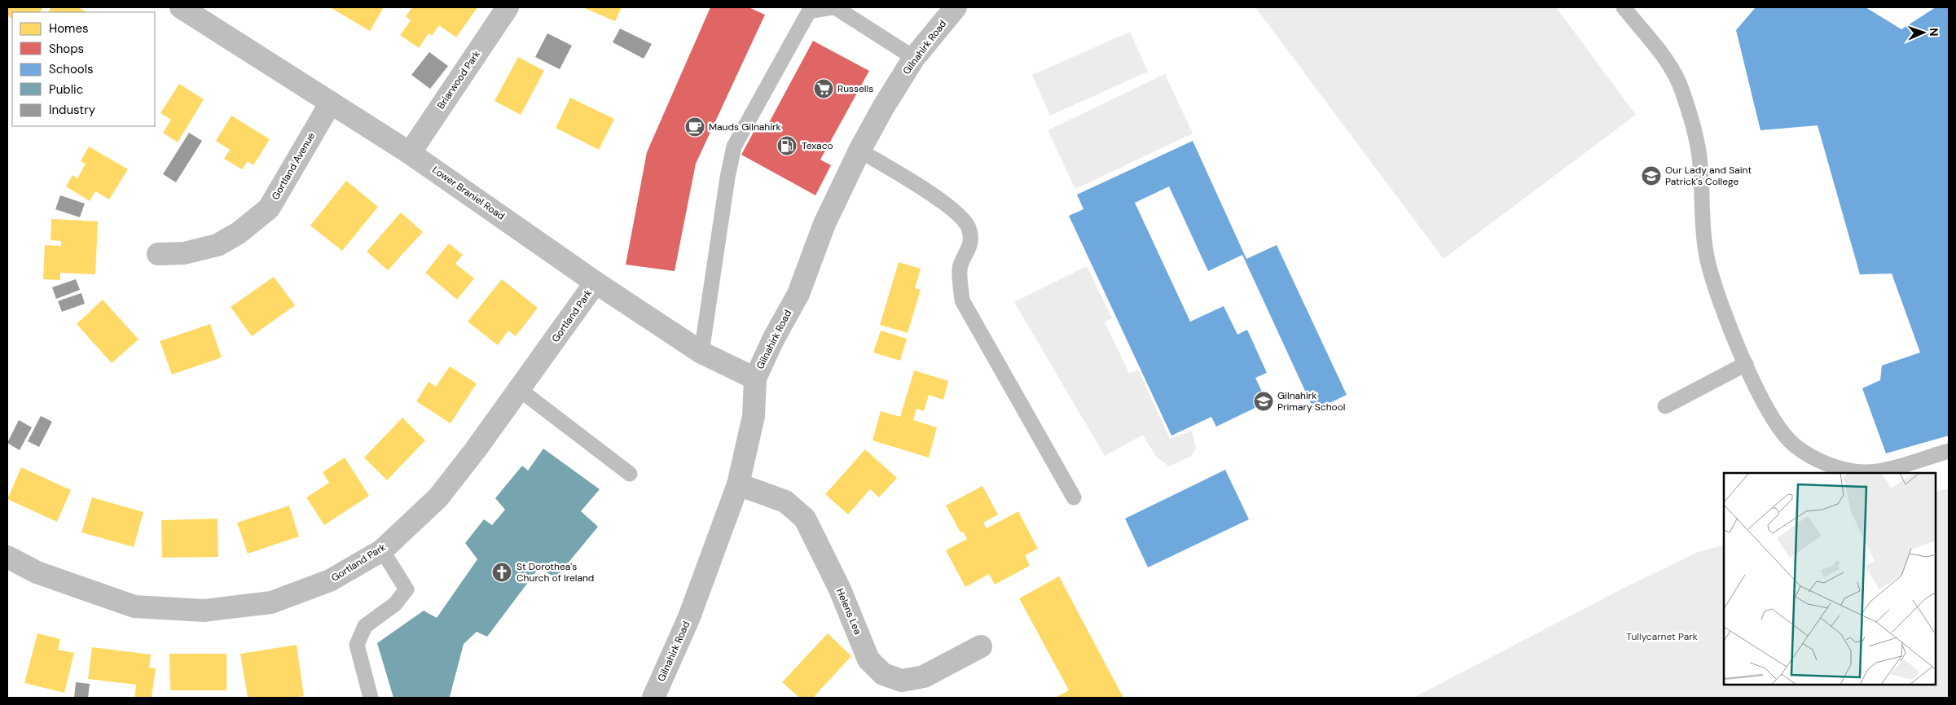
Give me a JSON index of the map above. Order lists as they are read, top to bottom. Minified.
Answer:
{"streets":{"street":["Gilnahirk Road","Briarwood Park","Gortland Avenue","Lower Braniel Road","Gortland Park","Helens Lea"]},"crossings":[["Gilnahirk Road","Lower Braniel Road"],["Gilnahirk Road","Helens Lea"],["Briarwood Park","Lower Braniel Road"],["Gortland Avenue","Lower Braniel Road"],["Lower Braniel Road","Gortland Park"]],"parks":["Tullycarnet Park"],"places":{"supermarket":["Russells"],"cafe":["Mauds Gilnahirk"],"fuel station":["Texaco"],"school or university":["Our Lady and Saint Patrick's College","Gilnahirk Primary School"],"church":["St Dorothea's Church of Ireland"]},"legend":["Homes","Shops","Schools","Public","Industry"],"north":"right"}
